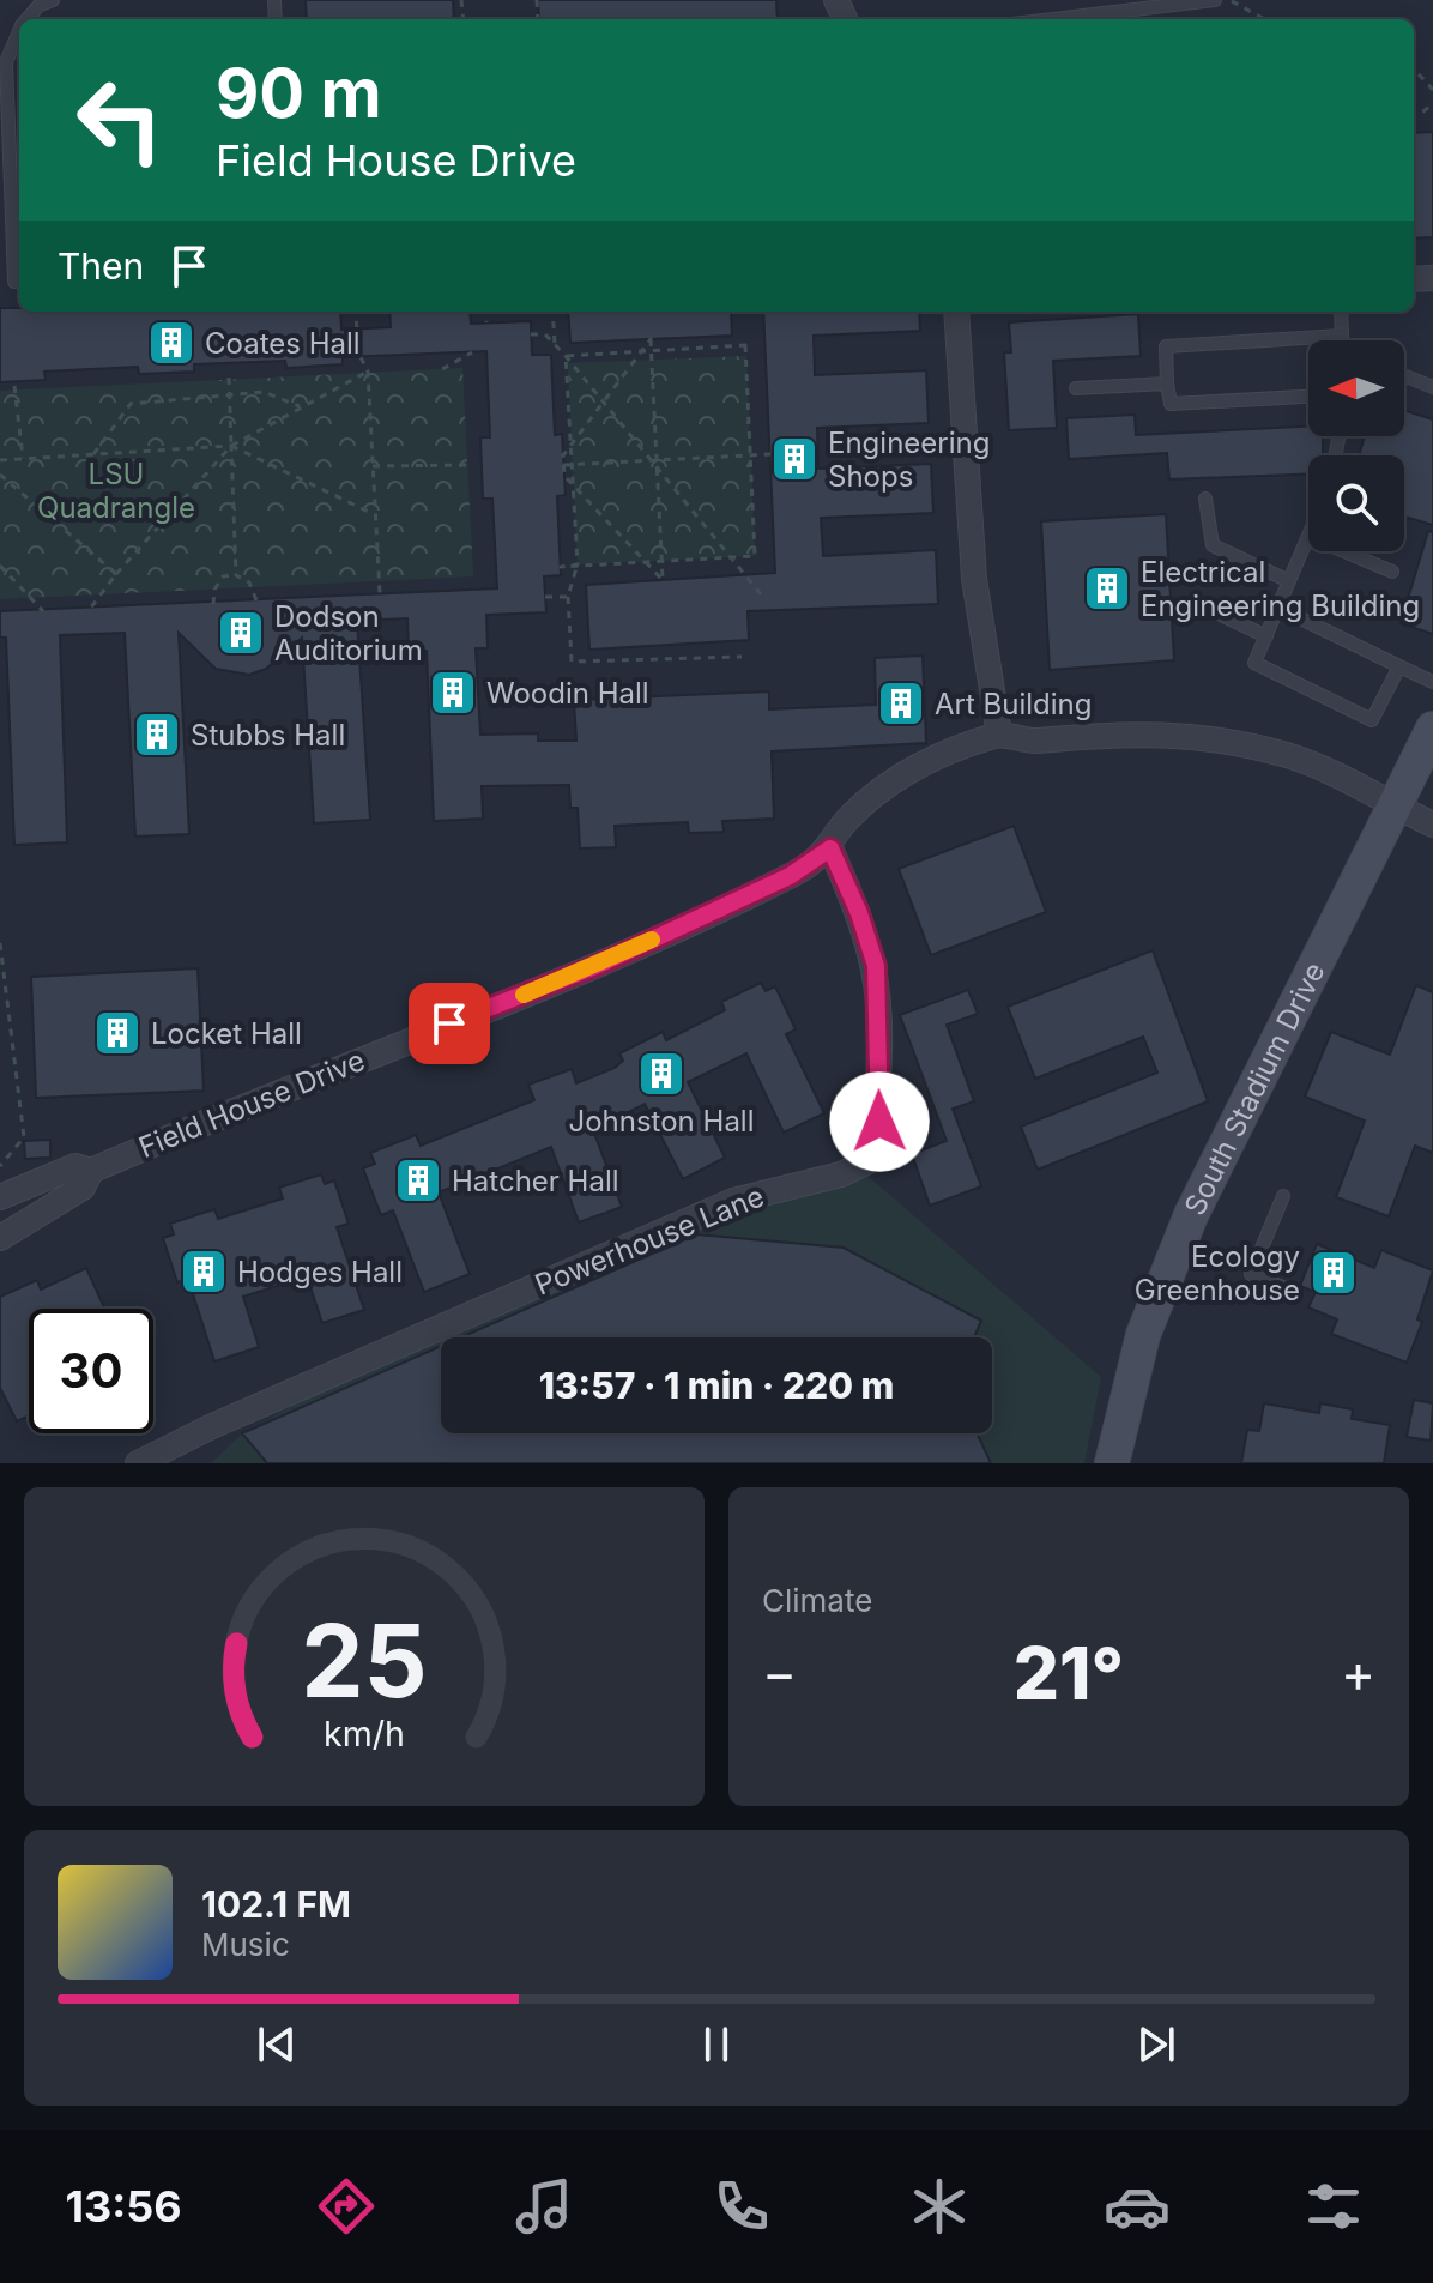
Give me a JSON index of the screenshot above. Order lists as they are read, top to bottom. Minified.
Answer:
{"streets":{"street":["South Stadium Drive","Field House Drive","Powerhouse Lane"]},"crossings":[["Field House Drive","Powerhouse Lane"]],"parks":["LSU Quadrangle"],"places":{"building":["Coates Hall","Engineering Shops","Electrical Engineering Building","Dodson Auditorium","Woodin Hall","Art Building","Stubbs Hall","Locket Hall","Johnston Hall","Hatcher Hall","Hodges Hall","Ecology Greenhouse"]},"north":"left","page":{"turn":["90 m","Field House Drive"],"then":"Then","limit":"30","trip":"13:57 · 1 min · 220 m","tile":"Climate","heat":["−","21°","+"],"song":["102.1 FM","Music"],"tabs":"13:56","gauge":["25","km/h"]}}
